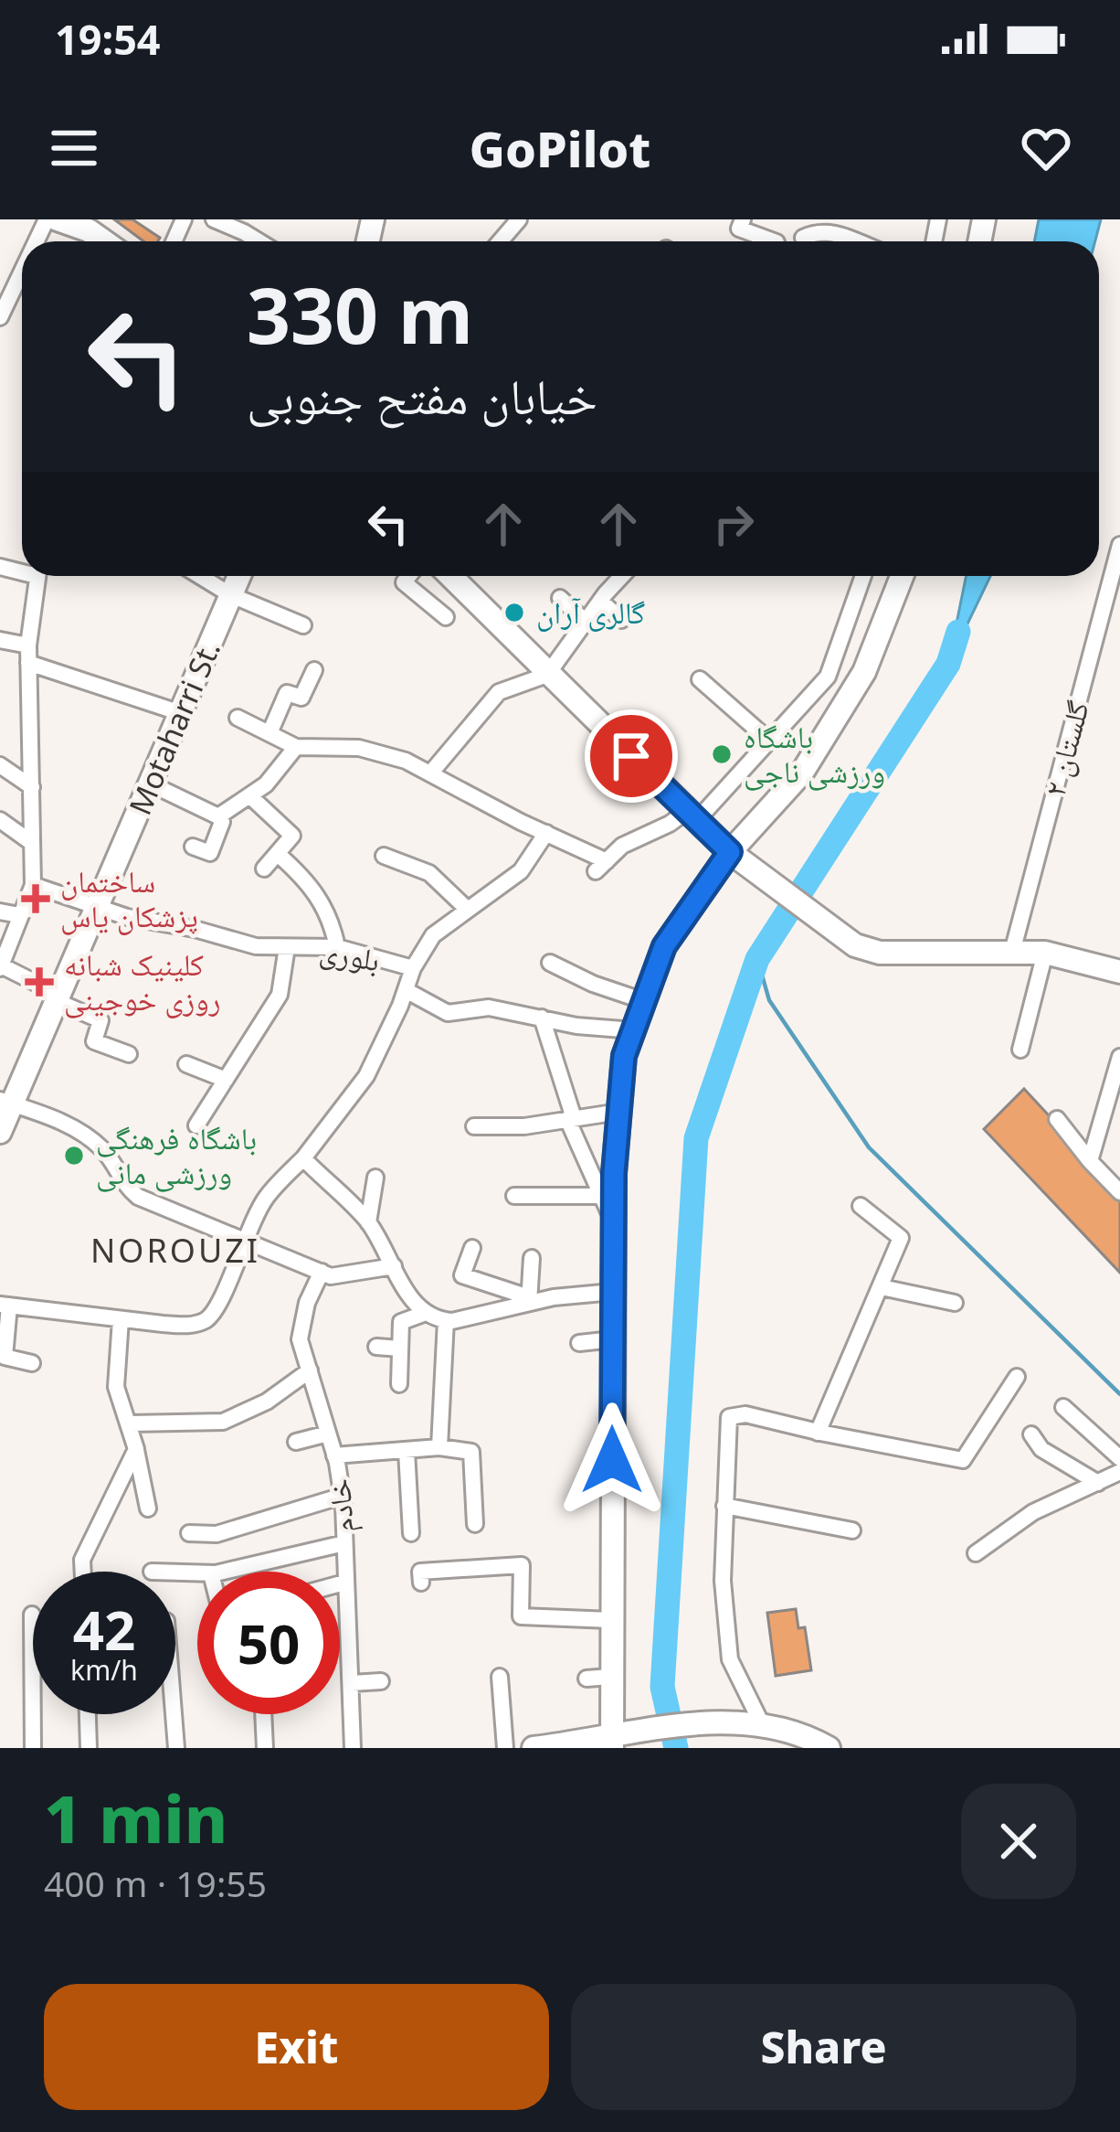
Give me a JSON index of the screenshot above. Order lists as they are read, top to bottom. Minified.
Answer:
{"streets":{"main road":["Motaharri St."],"street":["گلستان ۲","بلوری","خادم"]},"crossings":[["Motaharri St.","بلوری"]],"districts":["NOROUZI"],"places":{"other":["گالری آران","باشگاه ورزشی ناجی","باشگاه فرهنگی ورزشی مانی"],"health":["ساختمان پزشکان یاس","کلینیک شبانه روزی خوجینی"]},"page":{"status":"19:54","header":"GoPilot","turn":["330 m","خیابان مفتح جنوبی"],"speed":"42 km/h","limit":"50","heading":["1 min","400 m · 19:55"],"buttons":["Exit","Share"]}}
